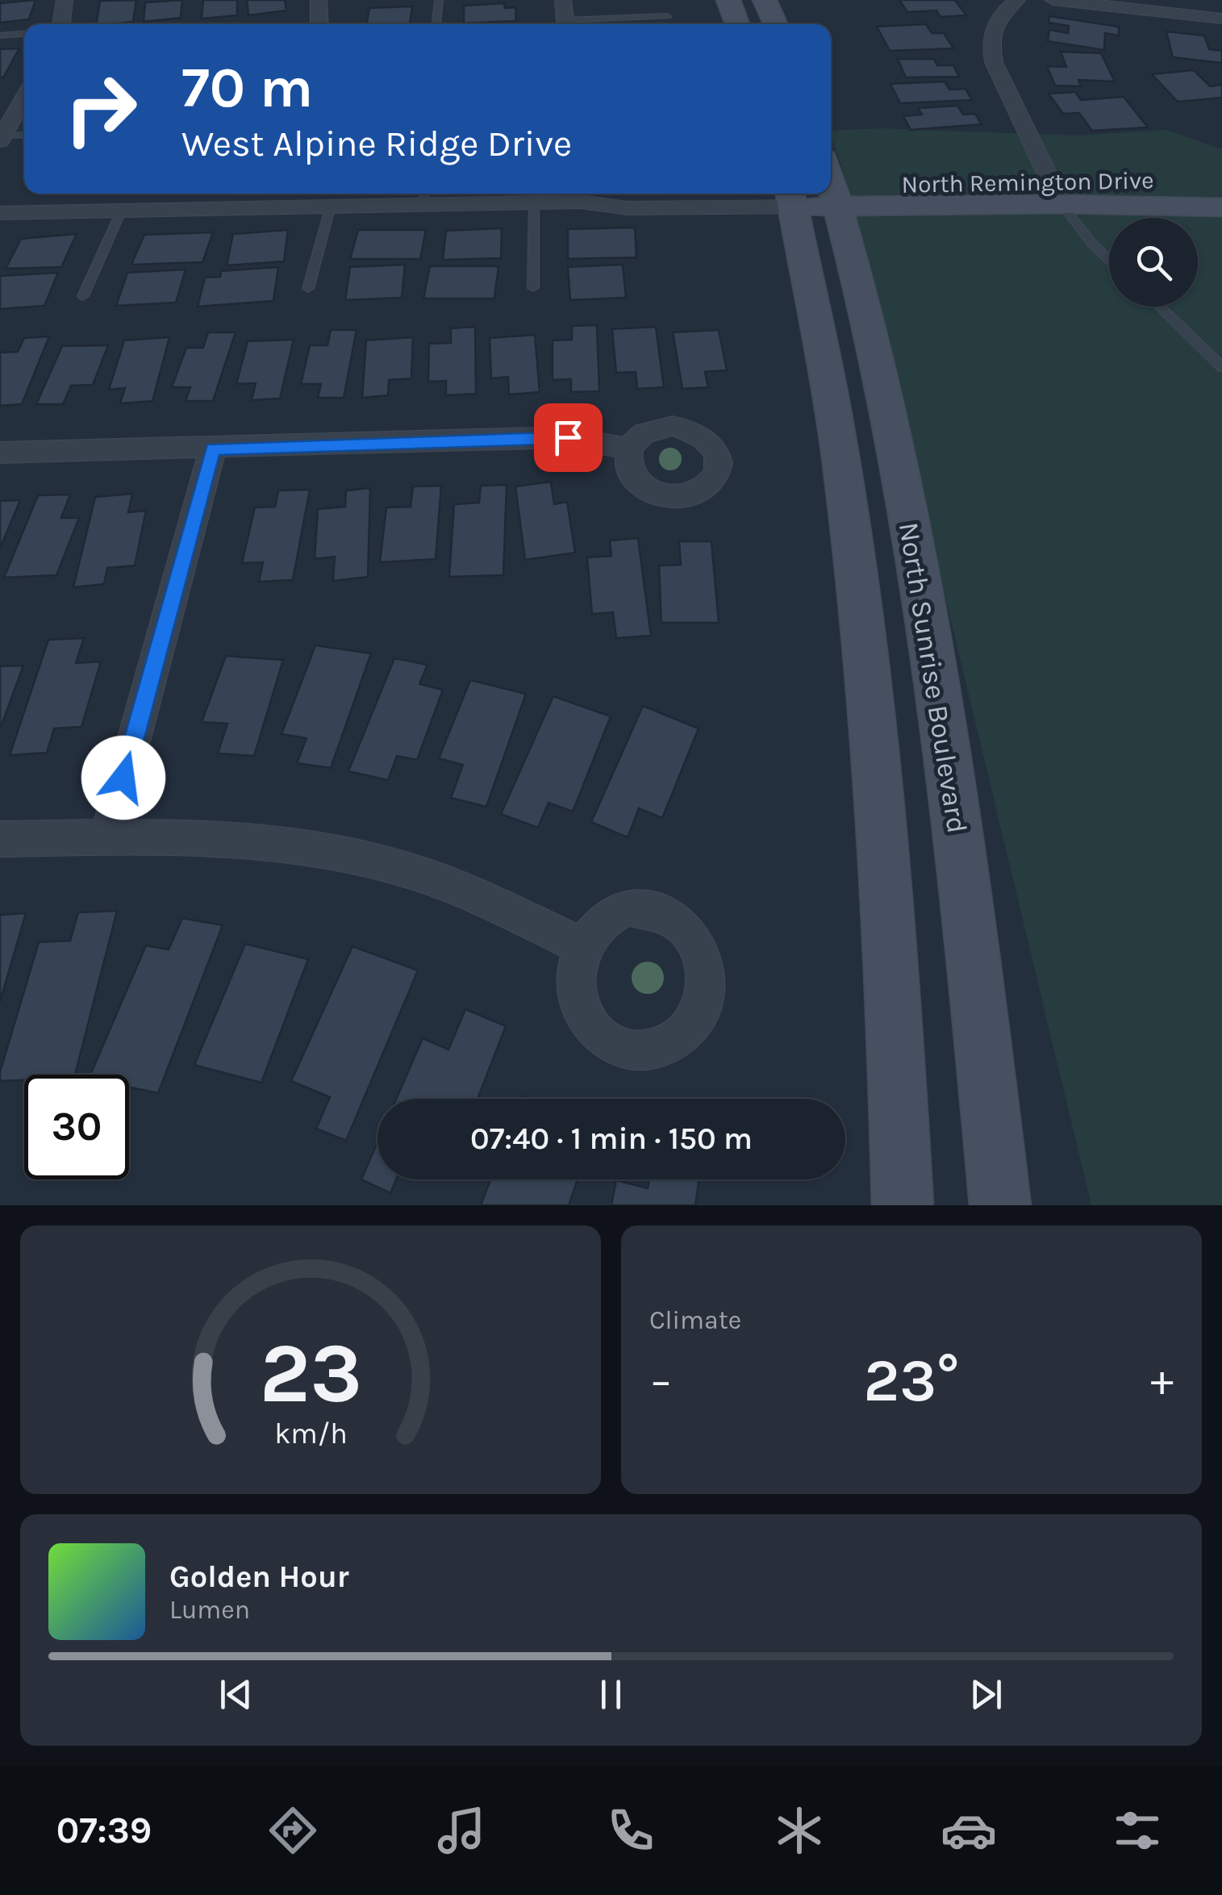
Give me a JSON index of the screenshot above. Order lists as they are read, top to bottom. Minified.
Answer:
{"streets":{"street":["North Remington Drive","North Sunrise Boulevard"]},"page":{"turn":["70 m","West Alpine Ridge Drive"],"limit":"30","trip":"07:40 · 1 min · 150 m","tile":"Climate","heat":["−","23°","+"],"song":["Golden Hour","Lumen"],"tabs":"07:39","gauge":["23","km/h"]}}
